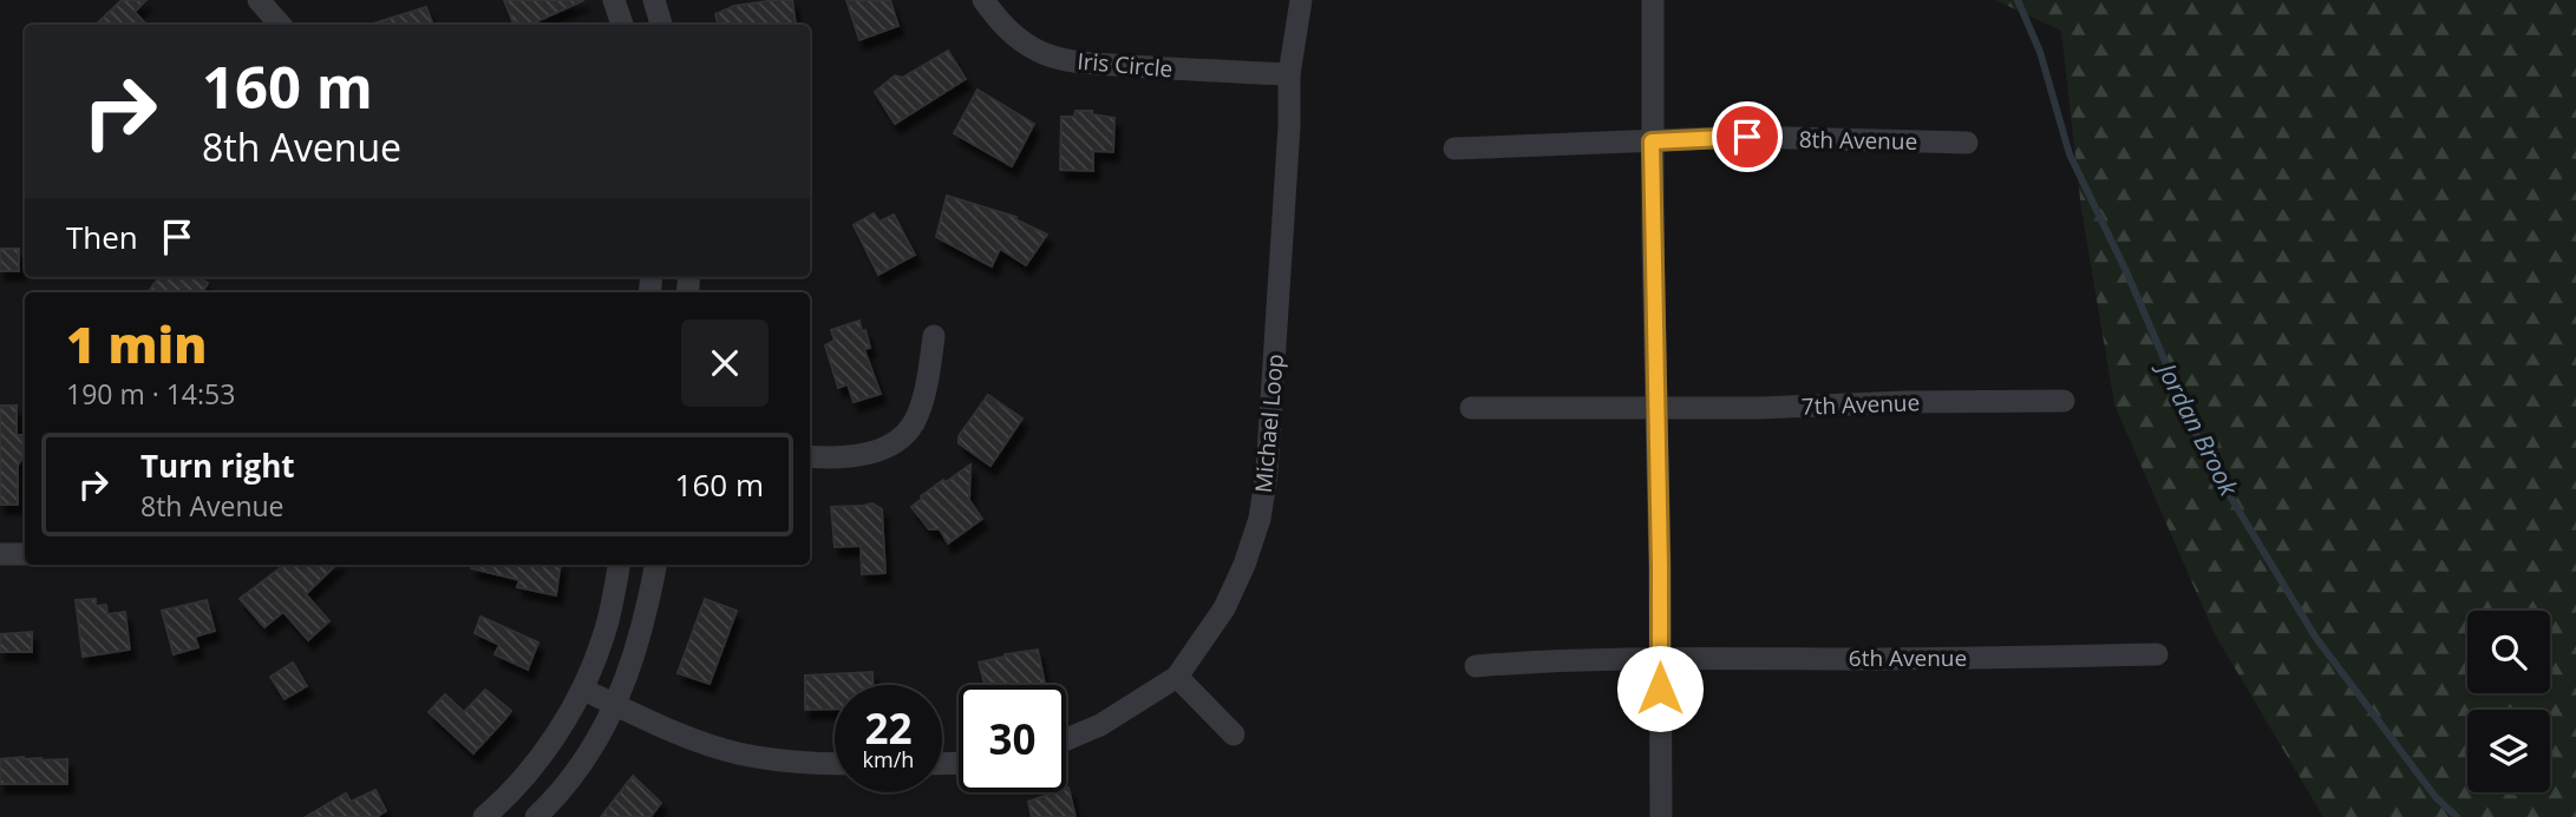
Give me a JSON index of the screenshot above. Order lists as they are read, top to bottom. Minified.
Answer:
{"streets":{"street":["Iris Circle","8th Avenue","7th Avenue","Michael Loop","6th Avenue"]},"crossings":[["Iris Circle","Michael Loop"]],"water":["Jordan Brook"],"page":{"turn":["160 m","8th Avenue"],"then":"Then","heading":["1 min","190 m · 14:53"],"list":[{"name":"Turn right","note":"8th Avenue","value":"160 m"}],"speed":"22 km/h","limit":"30"}}
